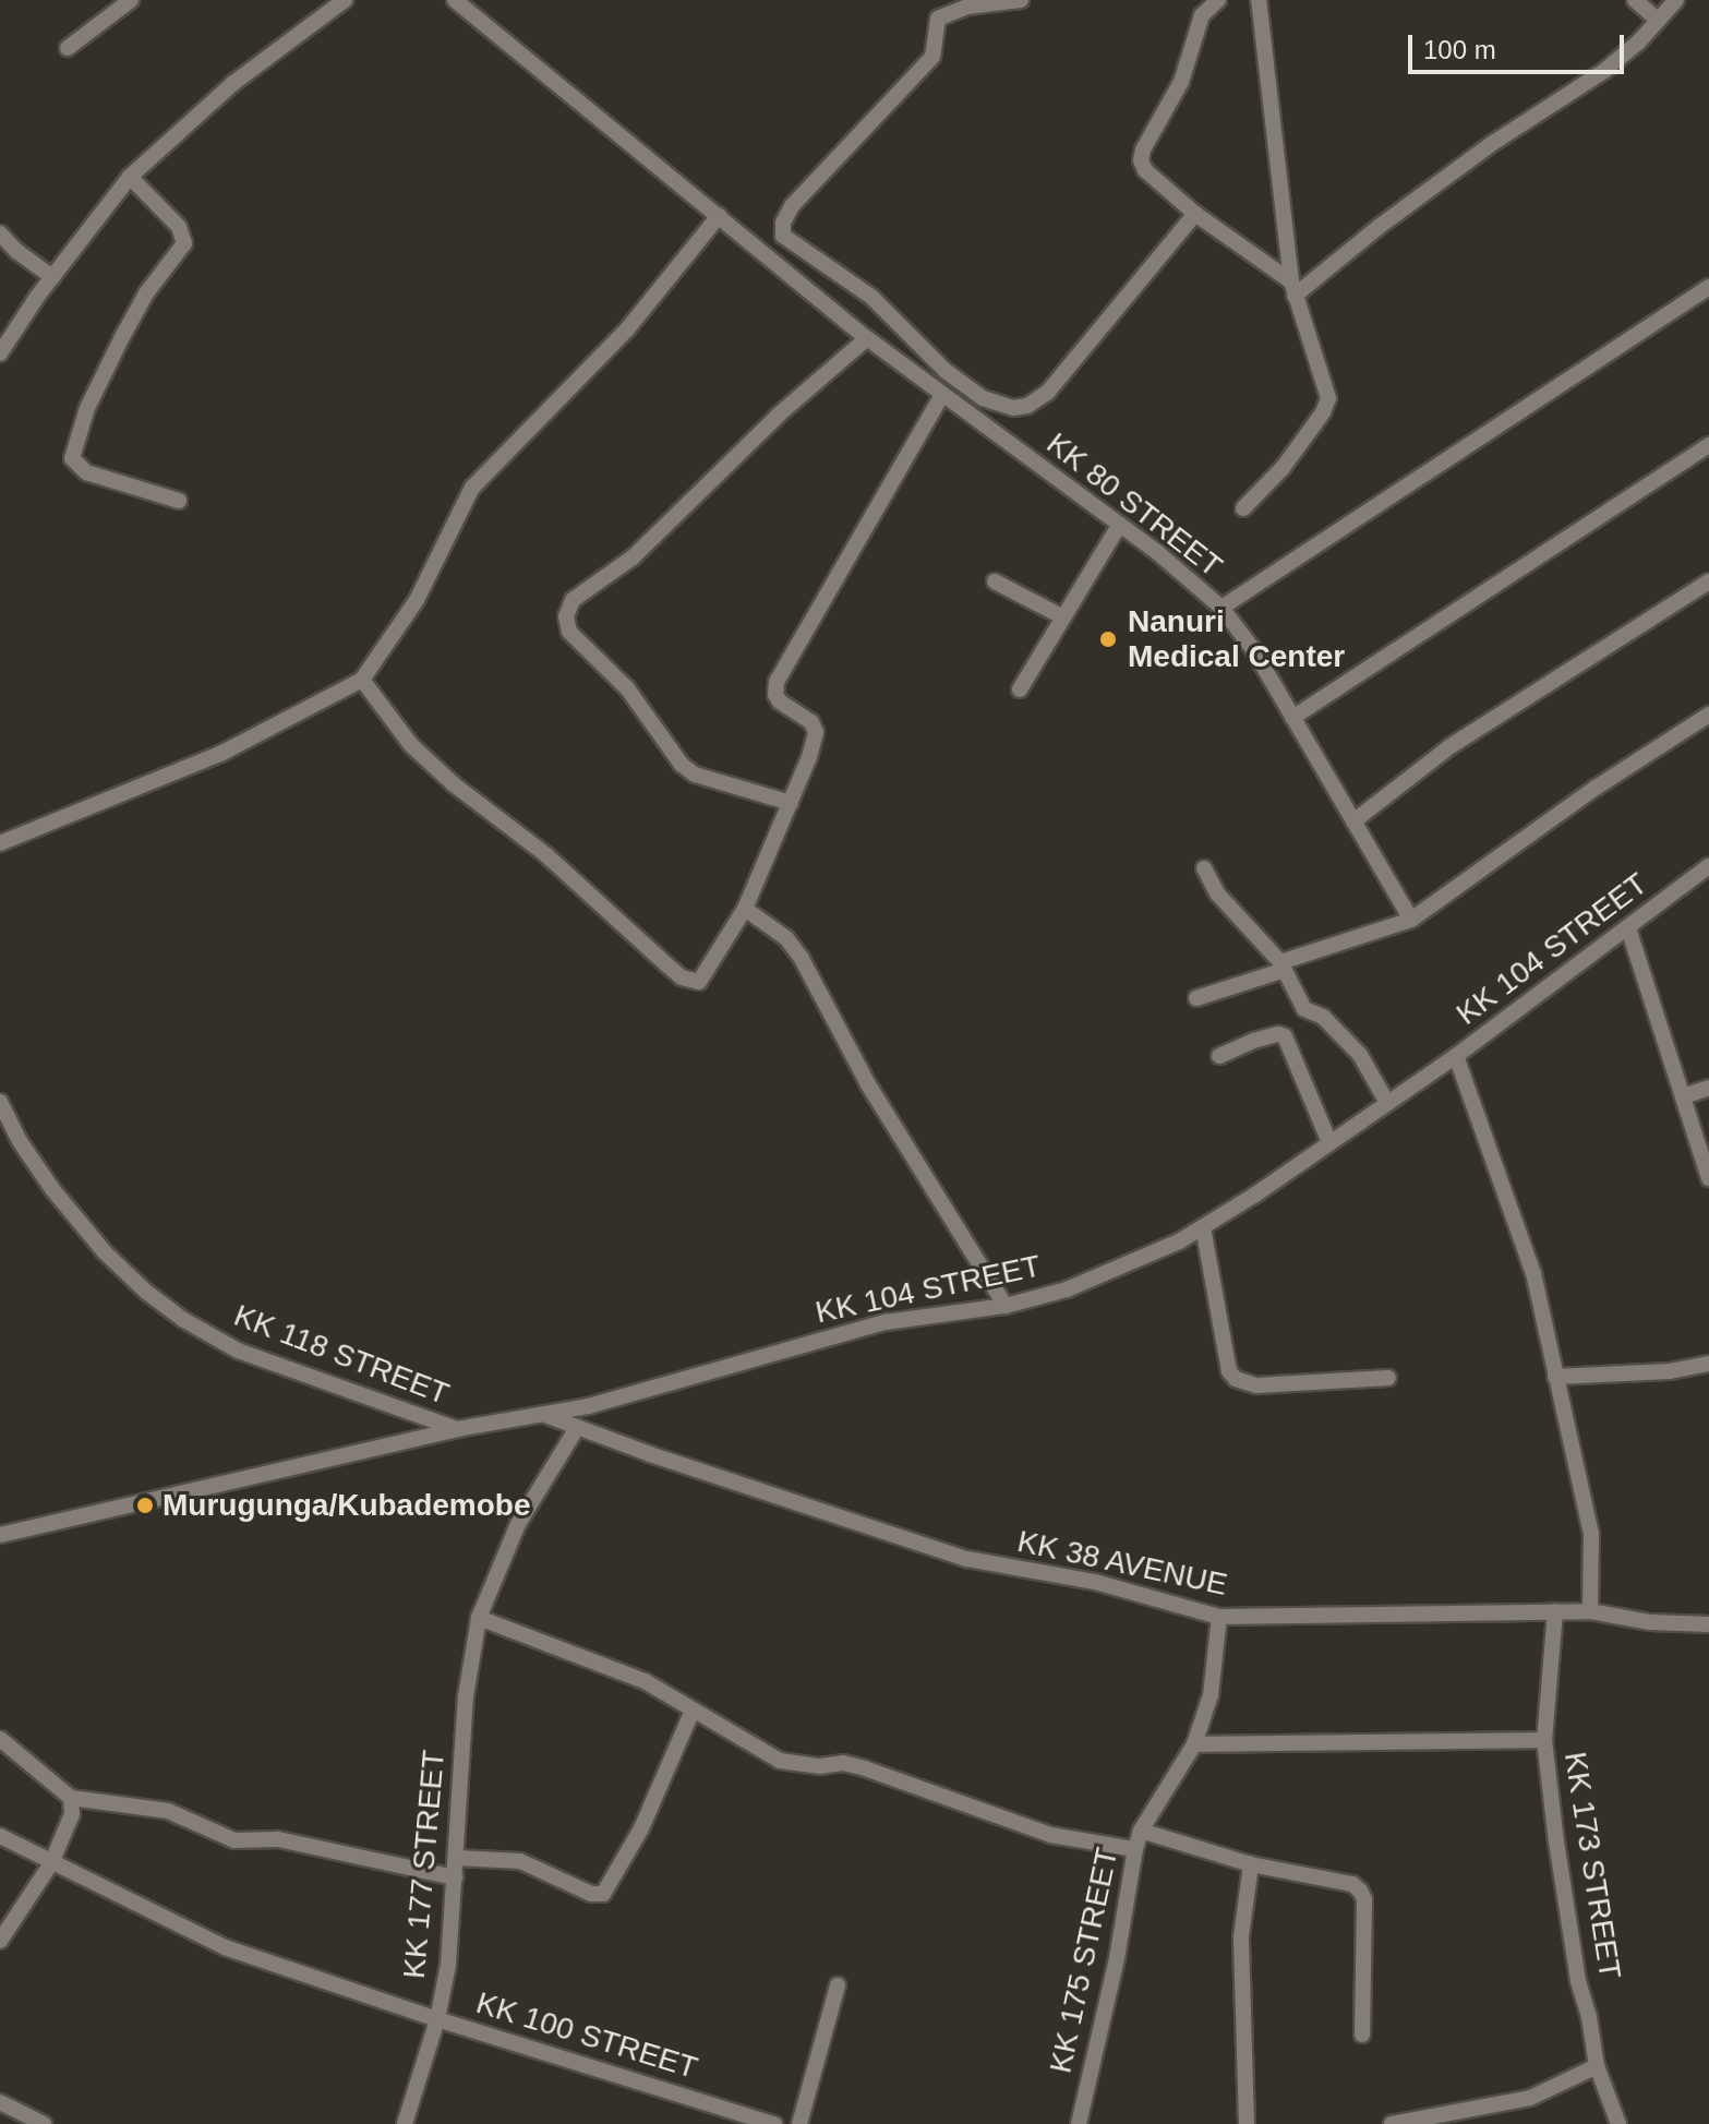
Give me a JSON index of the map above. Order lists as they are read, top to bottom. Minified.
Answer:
{"streets":{"street":["KK 80 STREET","KK 104 STREET","KK 118 STREET","KK 38 AVENUE","KK 177 STREET","KK 173 STREET","KK 175 STREET","KK 100 STREET"]},"crossings":[["KK 104 STREET","KK 118 STREET"],["KK 104 STREET","KK 38 AVENUE"],["KK 38 AVENUE","KK 177 STREET"],["KK 38 AVENUE","KK 173 STREET"],["KK 38 AVENUE","KK 175 STREET"],["KK 177 STREET","KK 100 STREET"]],"places":["Nanuri Medical Center","Murugunga/Kubademobe"],"scale_bar":"100 m"}
